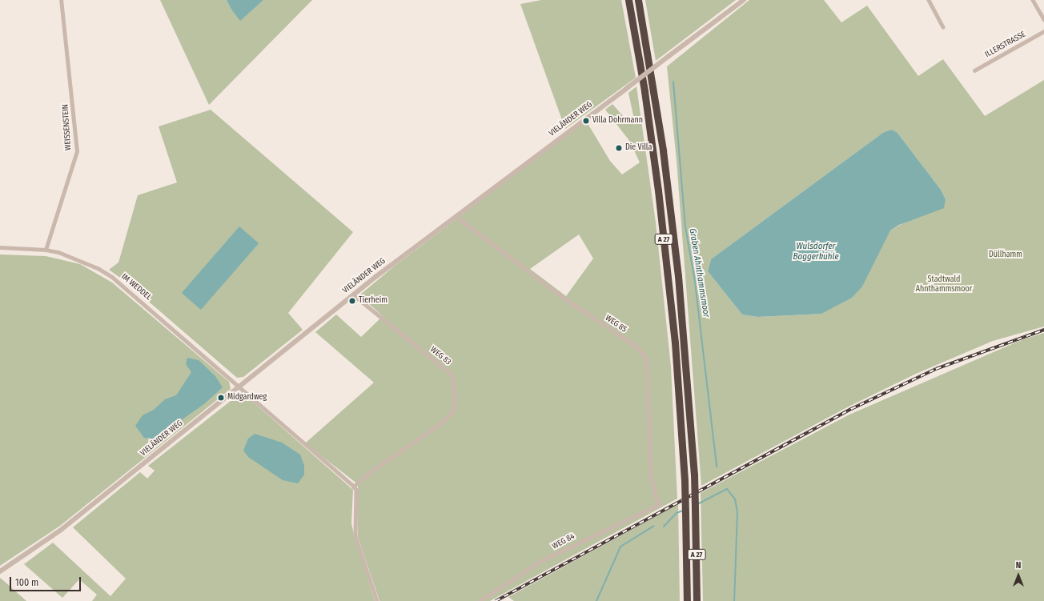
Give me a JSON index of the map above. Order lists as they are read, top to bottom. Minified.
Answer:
{"streets":{"highway":["A 27"],"street":["ILLERSTRASSE","VIELÄNDER WEG","WEISSENSTEIN","IM WEDDEL","WEG 85","WEG 83","WEG 84"]},"crossings":[["VIELÄNDER WEG","IM WEDDEL"],["VIELÄNDER WEG","WEG 85"],["VIELÄNDER WEG","WEG 83"],["WEISSENSTEIN","IM WEDDEL"],["WEG 85","WEG 84"]],"water":["Wulsdorfer Baggerkuhle","Graben Ahnthammsmoor"],"parks":["Düllhamm","Stadtwald Ahnthammsmoor"],"places":["Villa Dohrmann","Die Villa","Tierheim","Midgardweg"],"scale_bar":"100 m","north":"top"}
